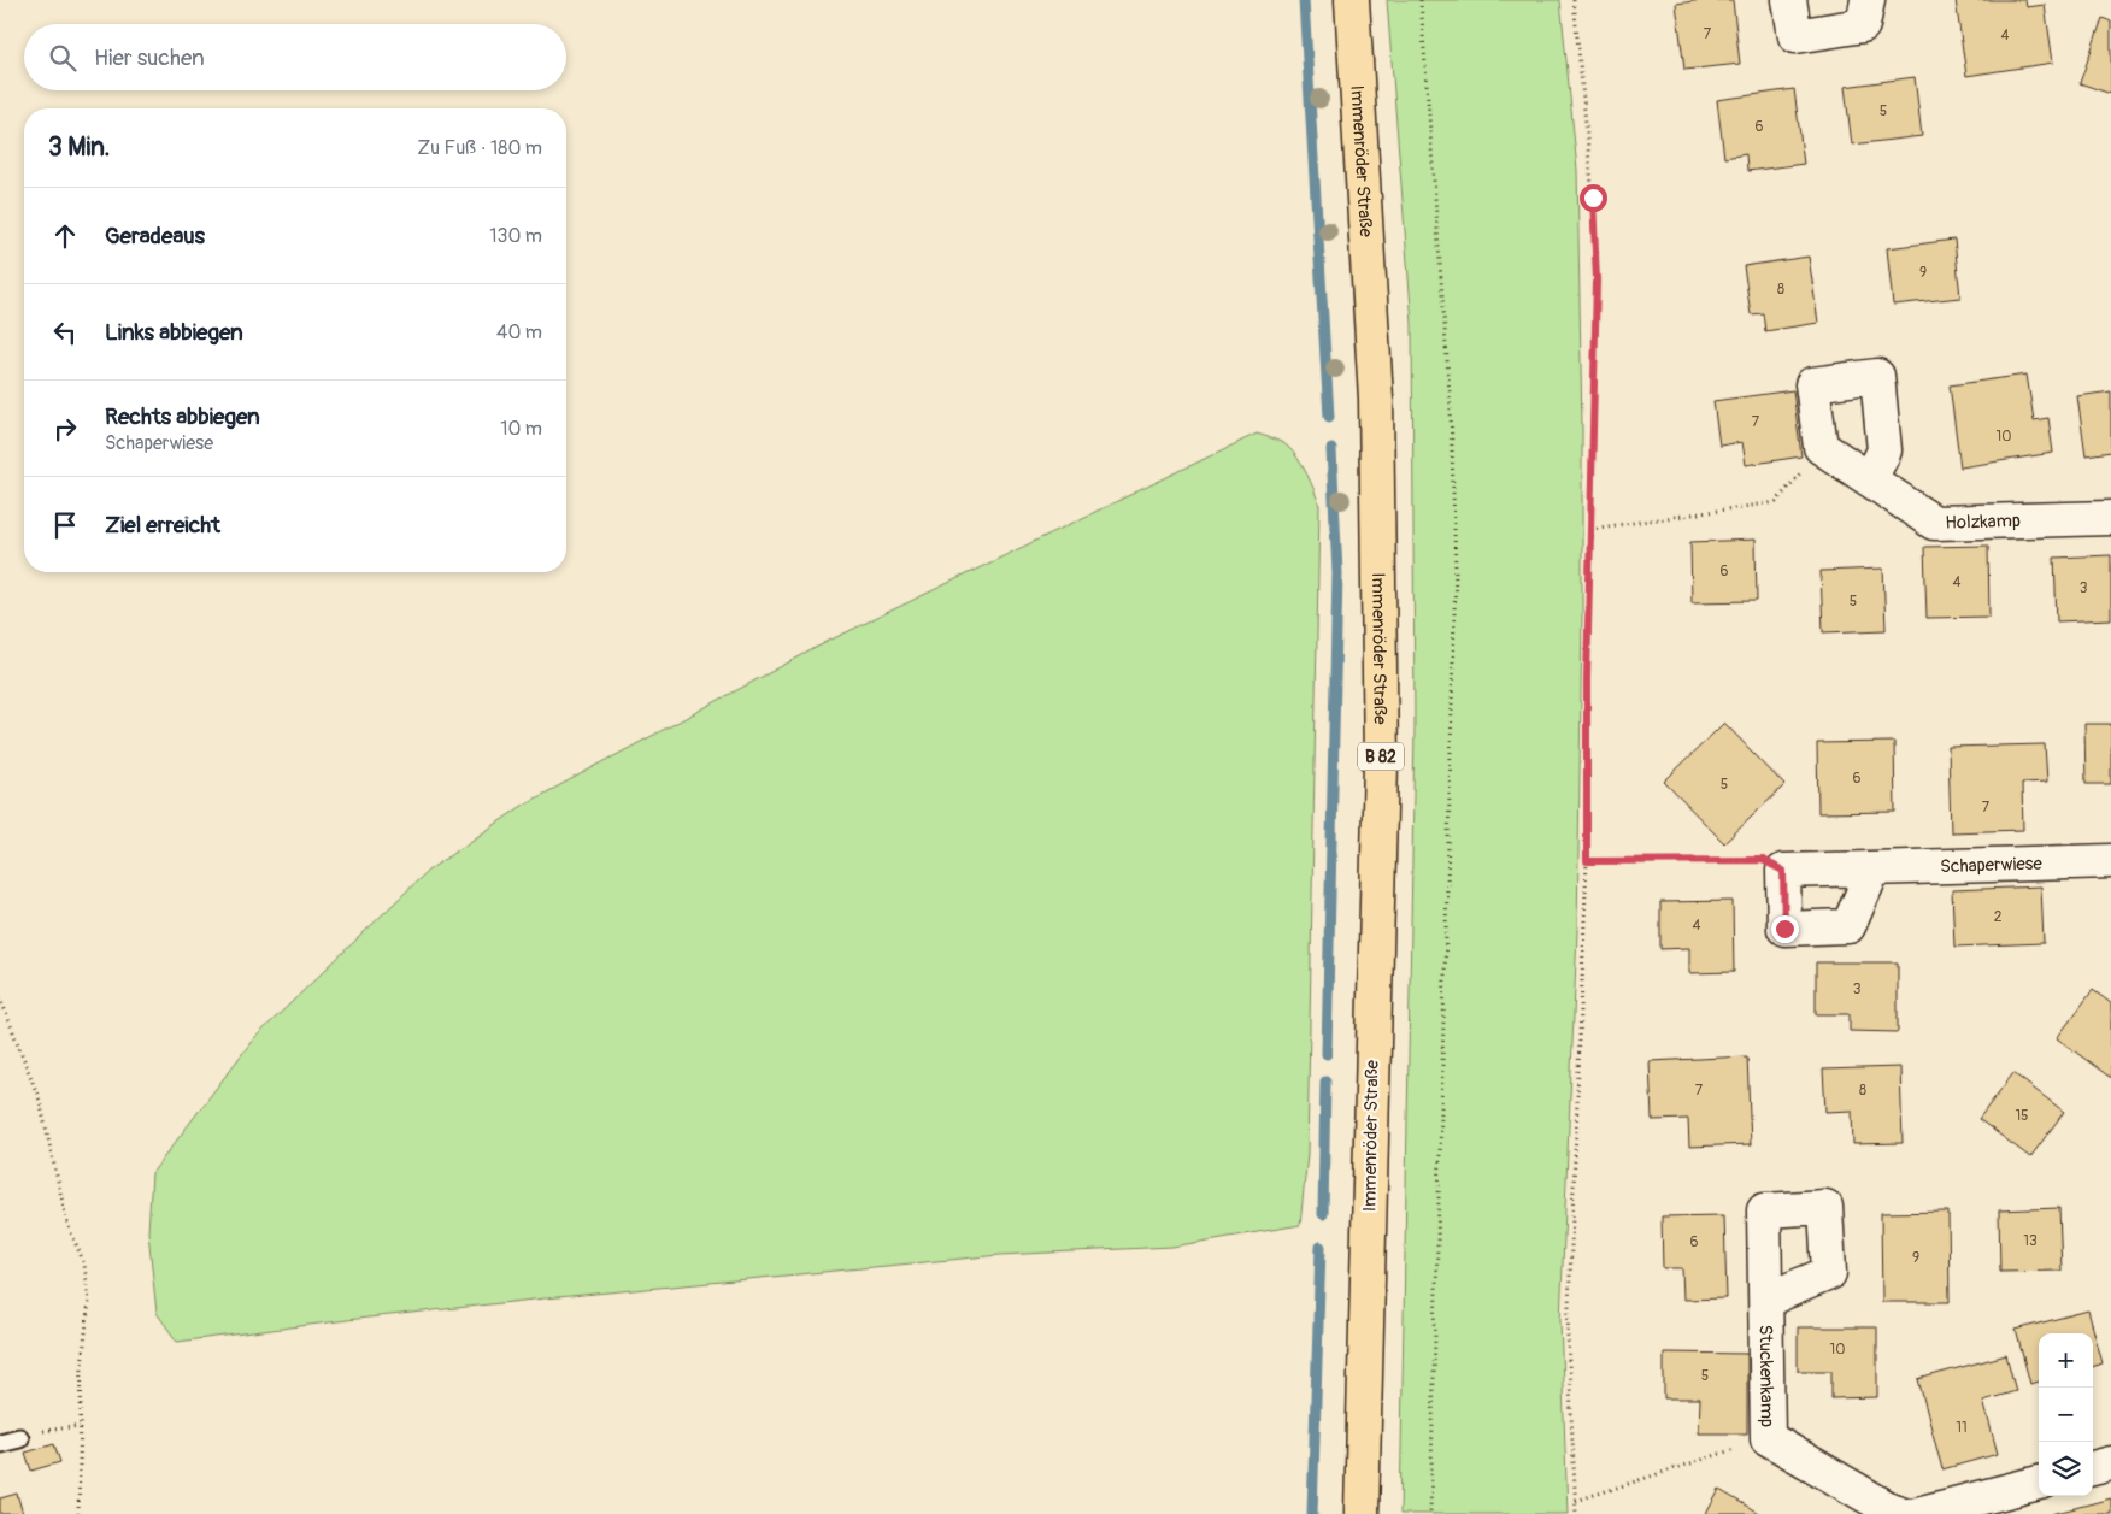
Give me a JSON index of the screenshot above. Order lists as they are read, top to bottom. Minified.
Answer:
{"streets":{"main road":["Immenröder Straße","B 82"],"street":["Holzkamp","Schaperwiese","Stuckenkamp"]},"house_numbers":["7","4","5","6","9","8","7","10","6","4","3","5","6","5","7","2","4","3","7","8","15","13","6","9","10","5","11"],"page":{"search":"Hier suchen","heading":["3 Min.","Zu Fuß · 180 m"],"list":[["Geradeaus","130 m"],["Links abbiegen","40 m"],["Rechts abbiegen","Schaperwiese","10 m"],"Ziel erreicht"],"map_buttons":["+","−"]}}
